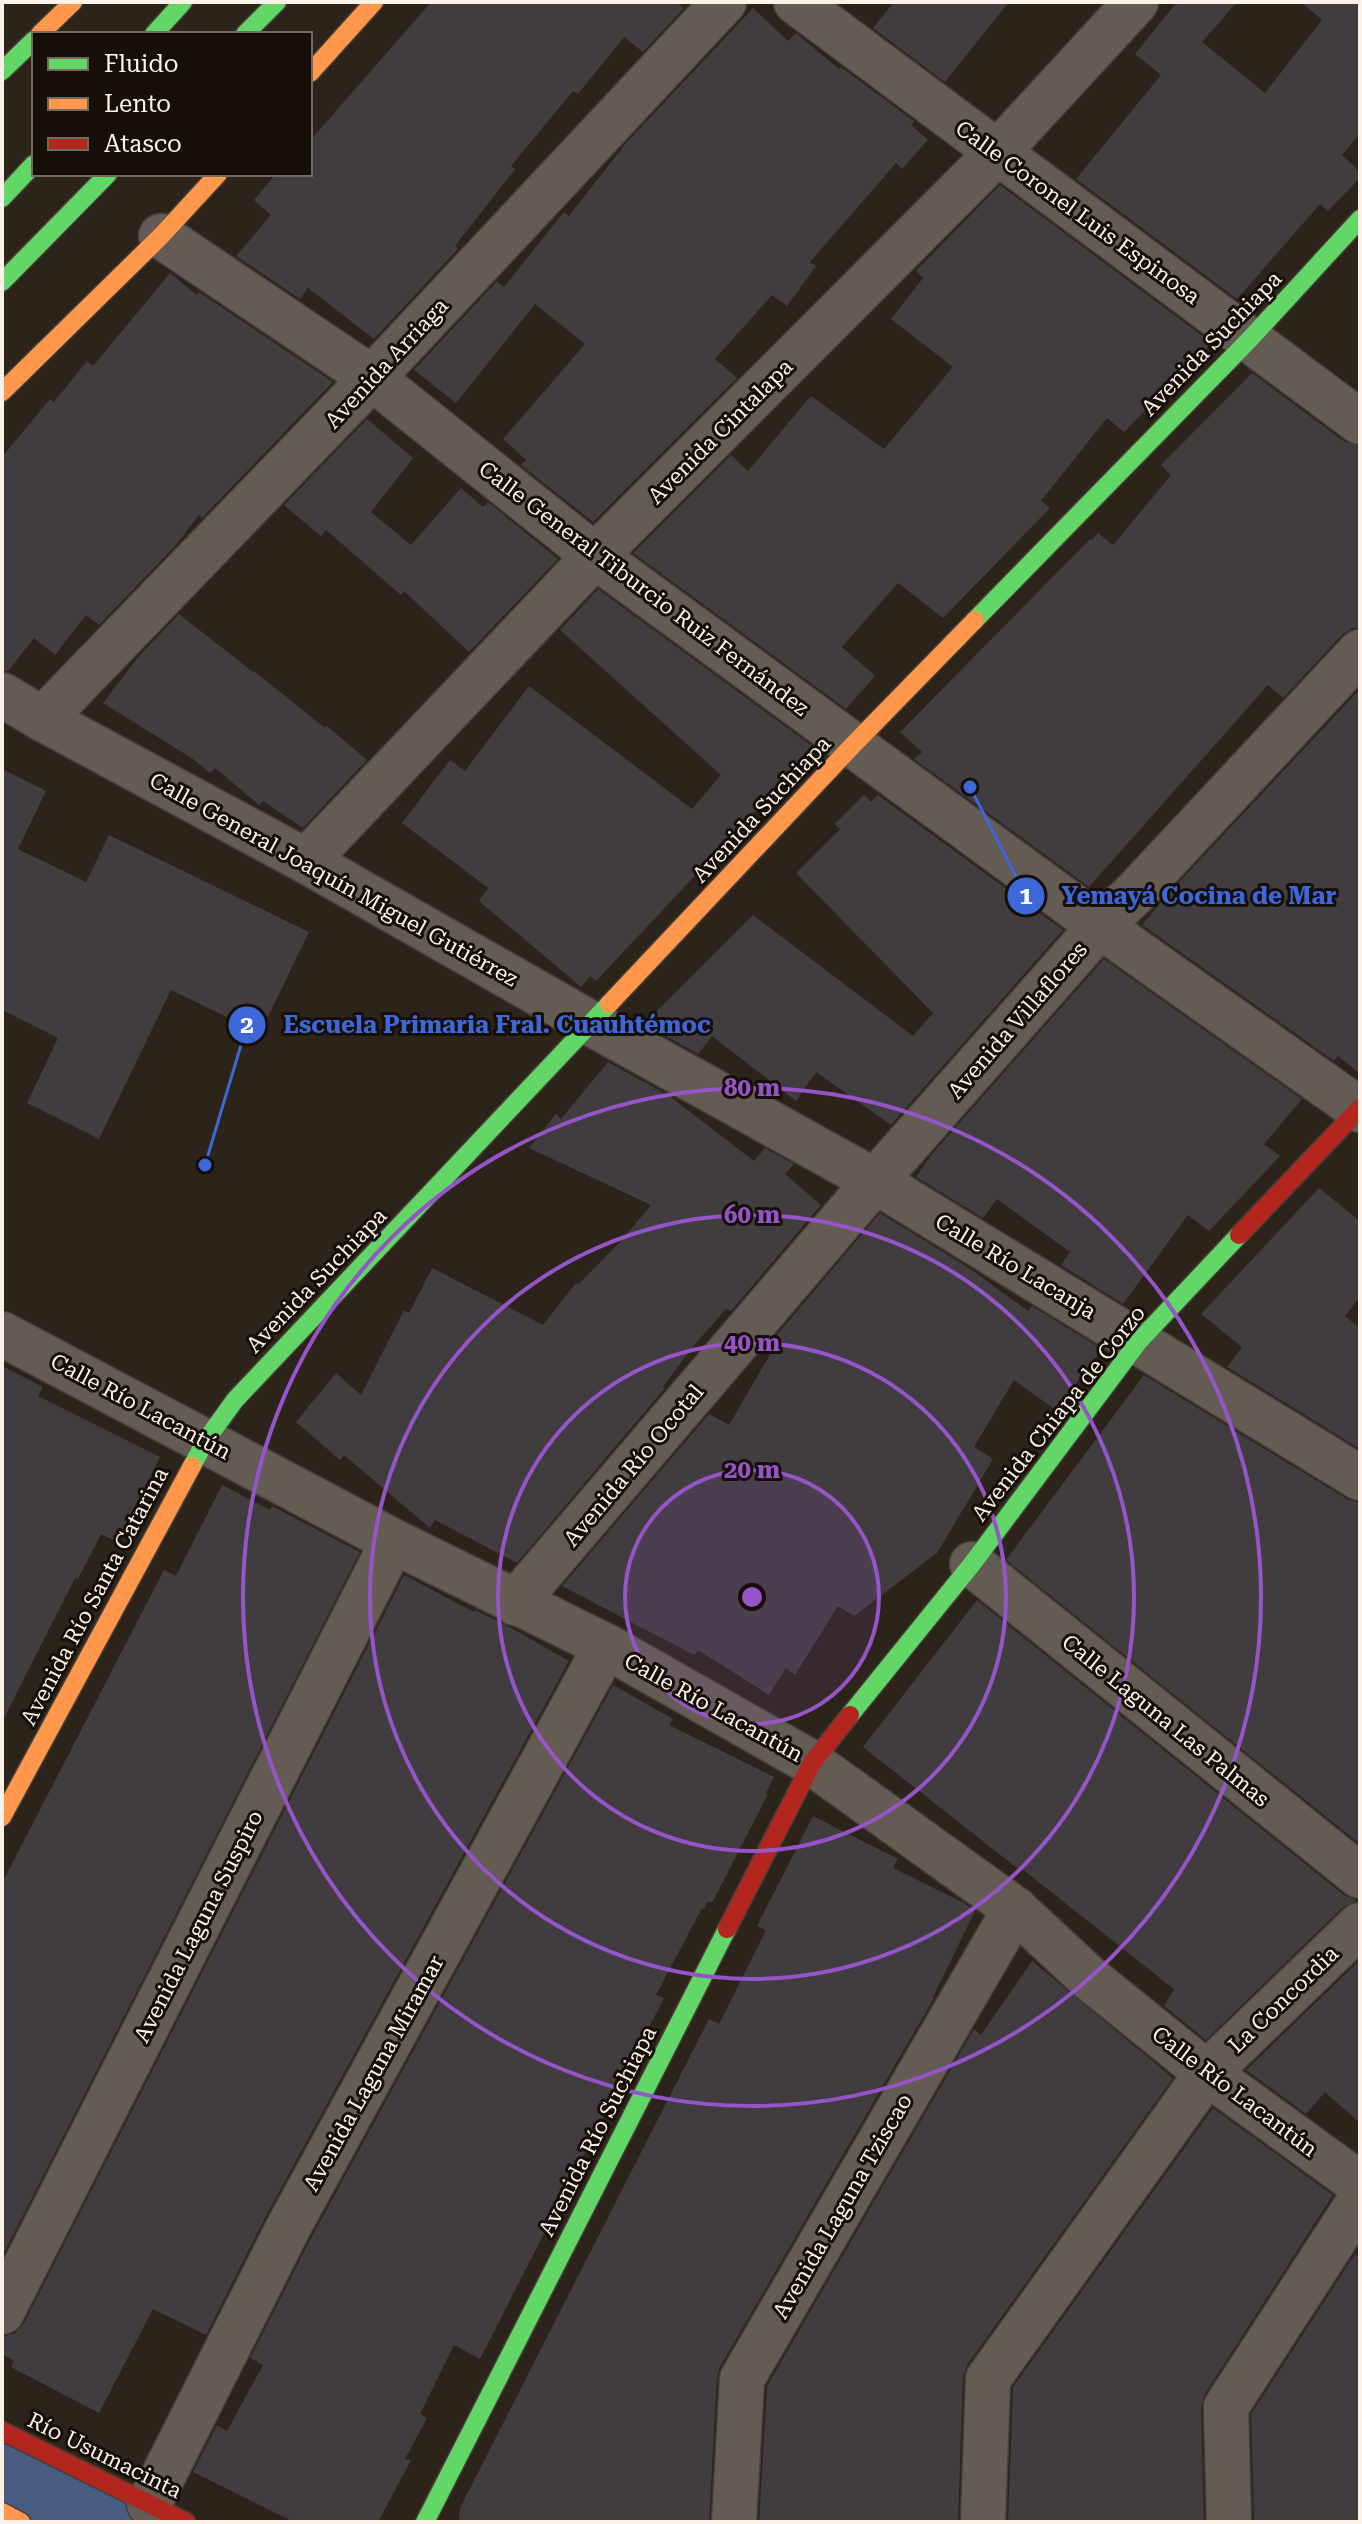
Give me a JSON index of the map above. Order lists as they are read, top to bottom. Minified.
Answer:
{"streets":{"main road":["Avenida Suchiapa","Avenida Chiapa de Corzo","Avenida Río Santa Catarina","Avenida Río Suchiapa","Río Usumacinta"],"street":["Calle Coronel Luis Espinosa","Avenida Arriaga","Avenida Cintalapa","Calle General Tiburcio Ruiz Fernández","Calle General Joaquín Miguel Gutiérrez","Avenida Villaflores","Calle Río Lacanja","Calle Río Lacantún","Avenida Río Ocotal","Calle Laguna Las Palmas","Avenida Laguna Suspiro","La Concordia","Avenida Laguna Miramar","Avenida Laguna Tziscao"]},"crossings":[["Calle Coronel Luis Espinosa","Avenida Suchiapa"],["Calle Coronel Luis Espinosa","Avenida Cintalapa"],["Avenida Suchiapa","Calle General Tiburcio Ruiz Fernández"],["Avenida Suchiapa","Calle General Joaquín Miguel Gutiérrez"],["Avenida Suchiapa","Calle Río Lacantún"],["Avenida Suchiapa","Avenida Río Santa Catarina"],["Avenida Arriaga","Calle General Tiburcio Ruiz Fernández"],["Avenida Arriaga","Calle General Joaquín Miguel Gutiérrez"],["Avenida Cintalapa","Calle General Tiburcio Ruiz Fernández"],["Avenida Cintalapa","Calle General Joaquín Miguel Gutiérrez"],["Calle General Tiburcio Ruiz Fernández","Avenida Villaflores"],["Calle General Tiburcio Ruiz Fernández","Avenida Chiapa de Corzo"],["Calle General Joaquín Miguel Gutiérrez","Avenida Villaflores"],["Calle General Joaquín Miguel Gutiérrez","Calle Río Lacanja"],["Calle General Joaquín Miguel Gutiérrez","Avenida Río Ocotal"],["Avenida Villaflores","Calle Río Lacanja"],["Avenida Villaflores","Avenida Río Ocotal"],["Calle Río Lacanja","Avenida Chiapa de Corzo"],["Calle Río Lacanja","Avenida Río Ocotal"],["Calle Río Lacantún","Avenida Chiapa de Corzo"],["Calle Río Lacantún","Avenida Río Ocotal"],["Calle Río Lacantún","Avenida Río Santa Catarina"],["Calle Río Lacantún","Avenida Laguna Suspiro"],["Calle Río Lacantún","La Concordia"],["Calle Río Lacantún","Avenida Laguna Miramar"],["Calle Río Lacantún","Avenida Río Suchiapa"],["Calle Río Lacantún","Avenida Laguna Tziscao"],["Avenida Chiapa de Corzo","Calle Laguna Las Palmas"],["Avenida Chiapa de Corzo","Avenida Río Suchiapa"],["Avenida Laguna Miramar","Río Usumacinta"]],"places":["Yemayá Cocina de Mar","Escuela Primaria Fral. Cuauhtémoc"],"legend":["Fluido","Lento","Atasco"],"rings":["80 m","60 m","40 m","20 m"]}
